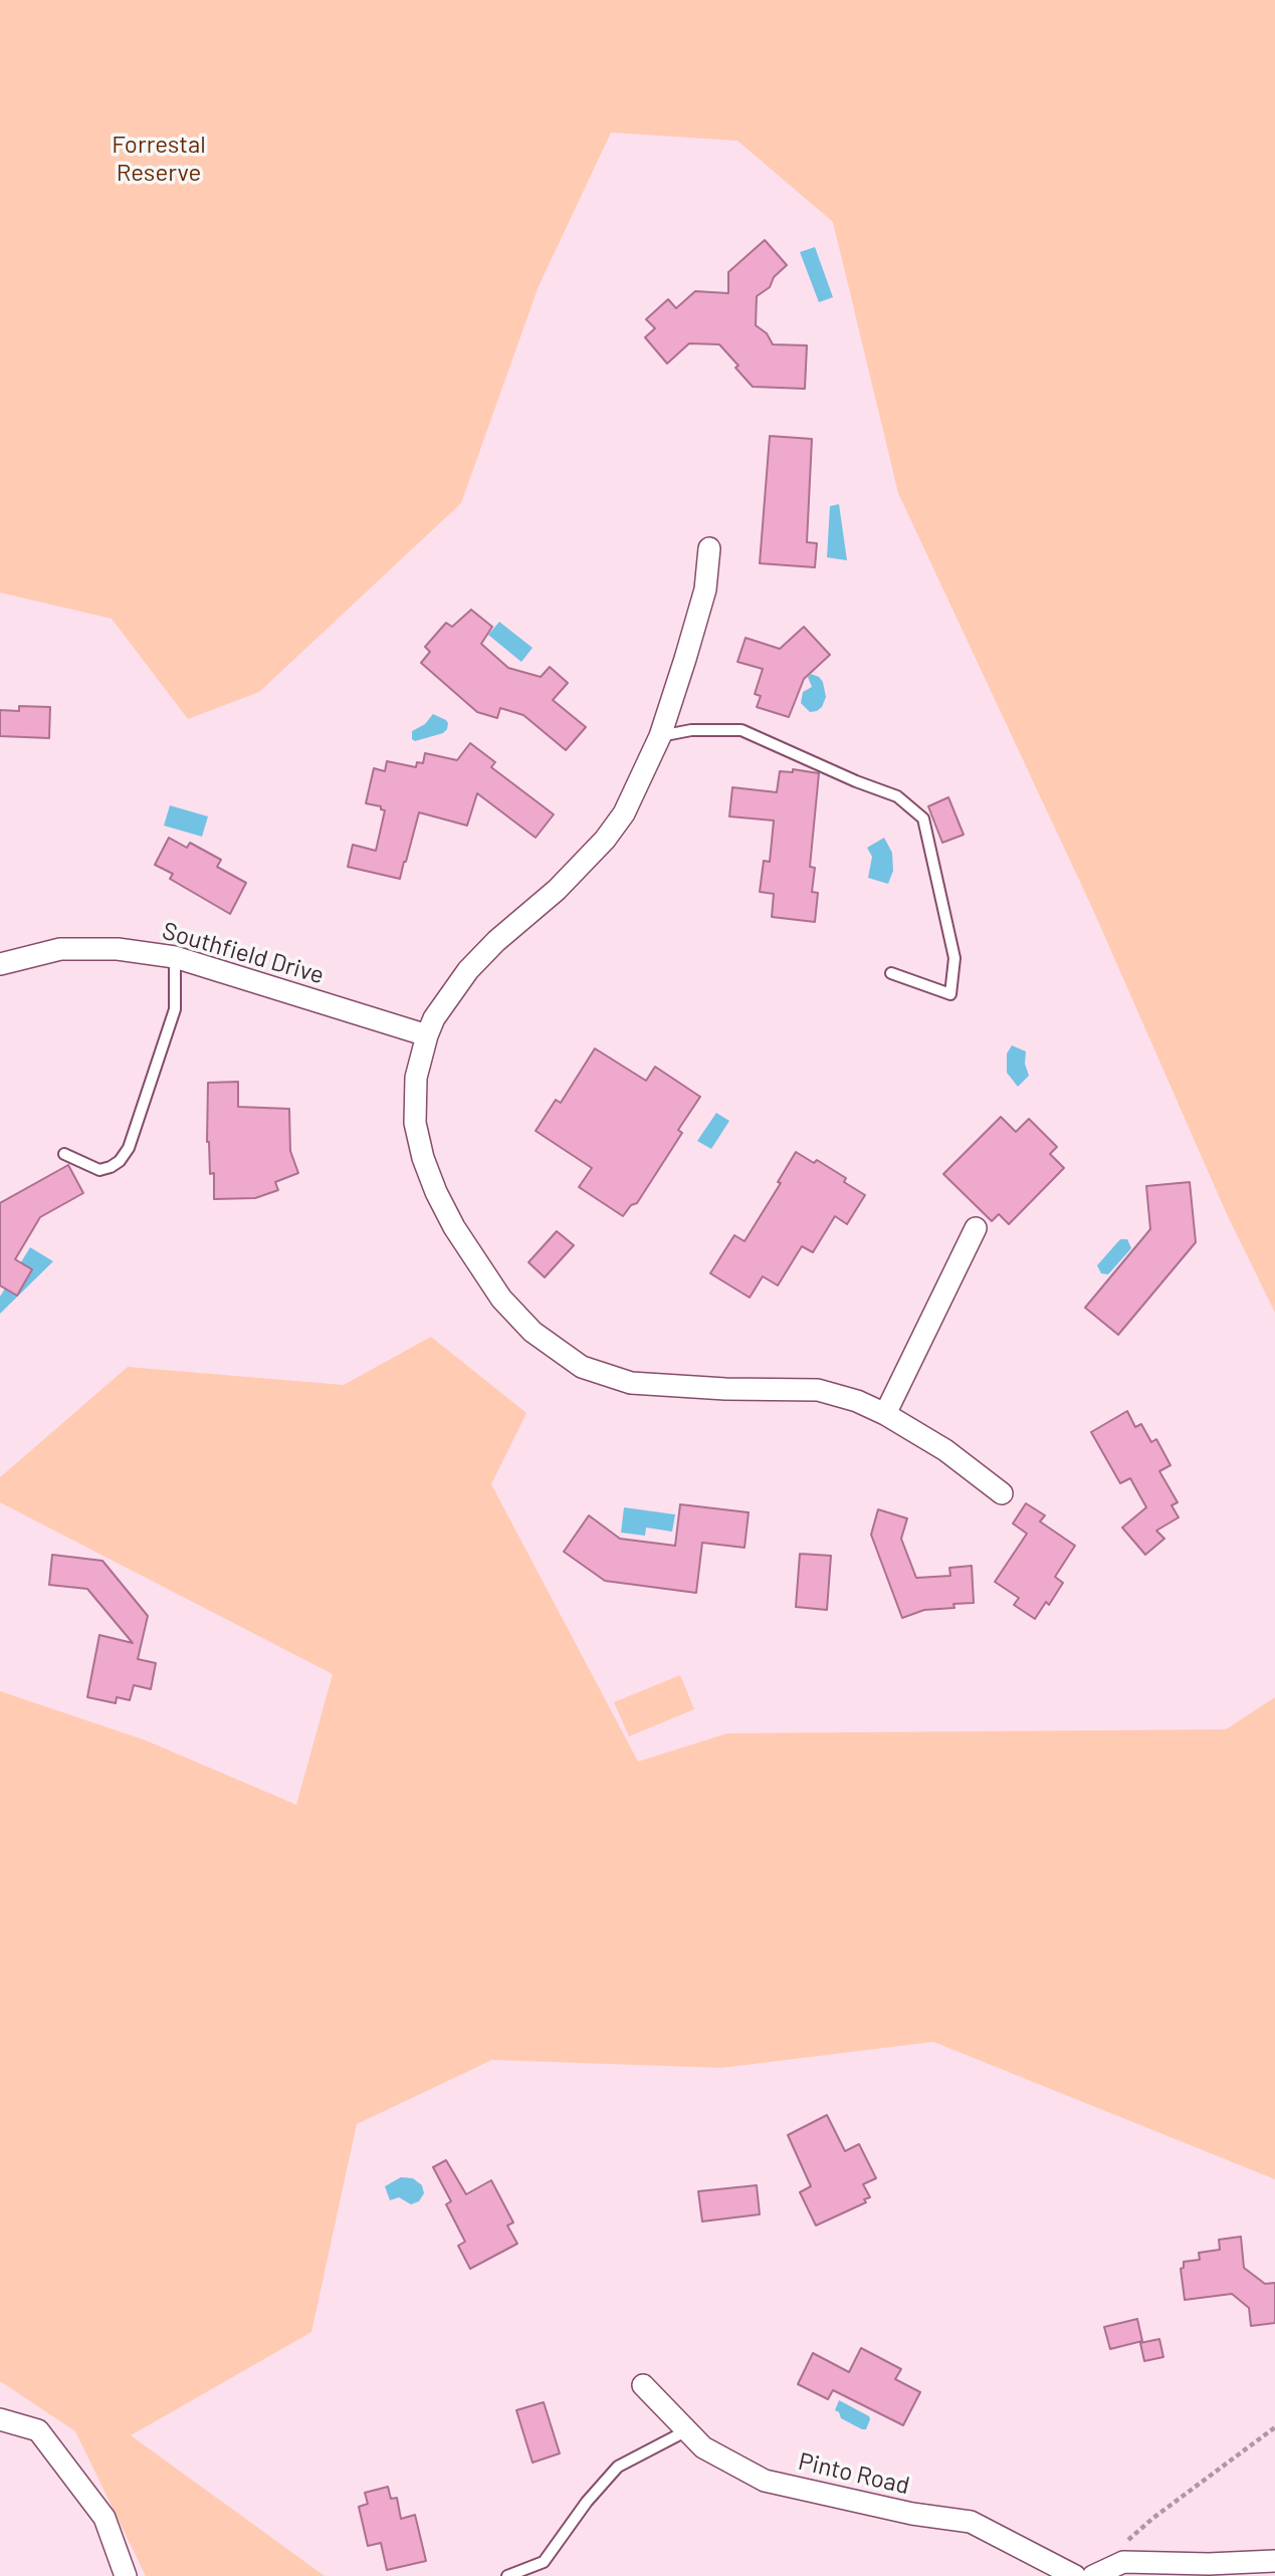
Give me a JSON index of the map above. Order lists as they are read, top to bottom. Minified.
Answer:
{"streets":{"street":["Southfield Drive","Pinto Road"]},"parks":["Forrestal Reserve"]}
